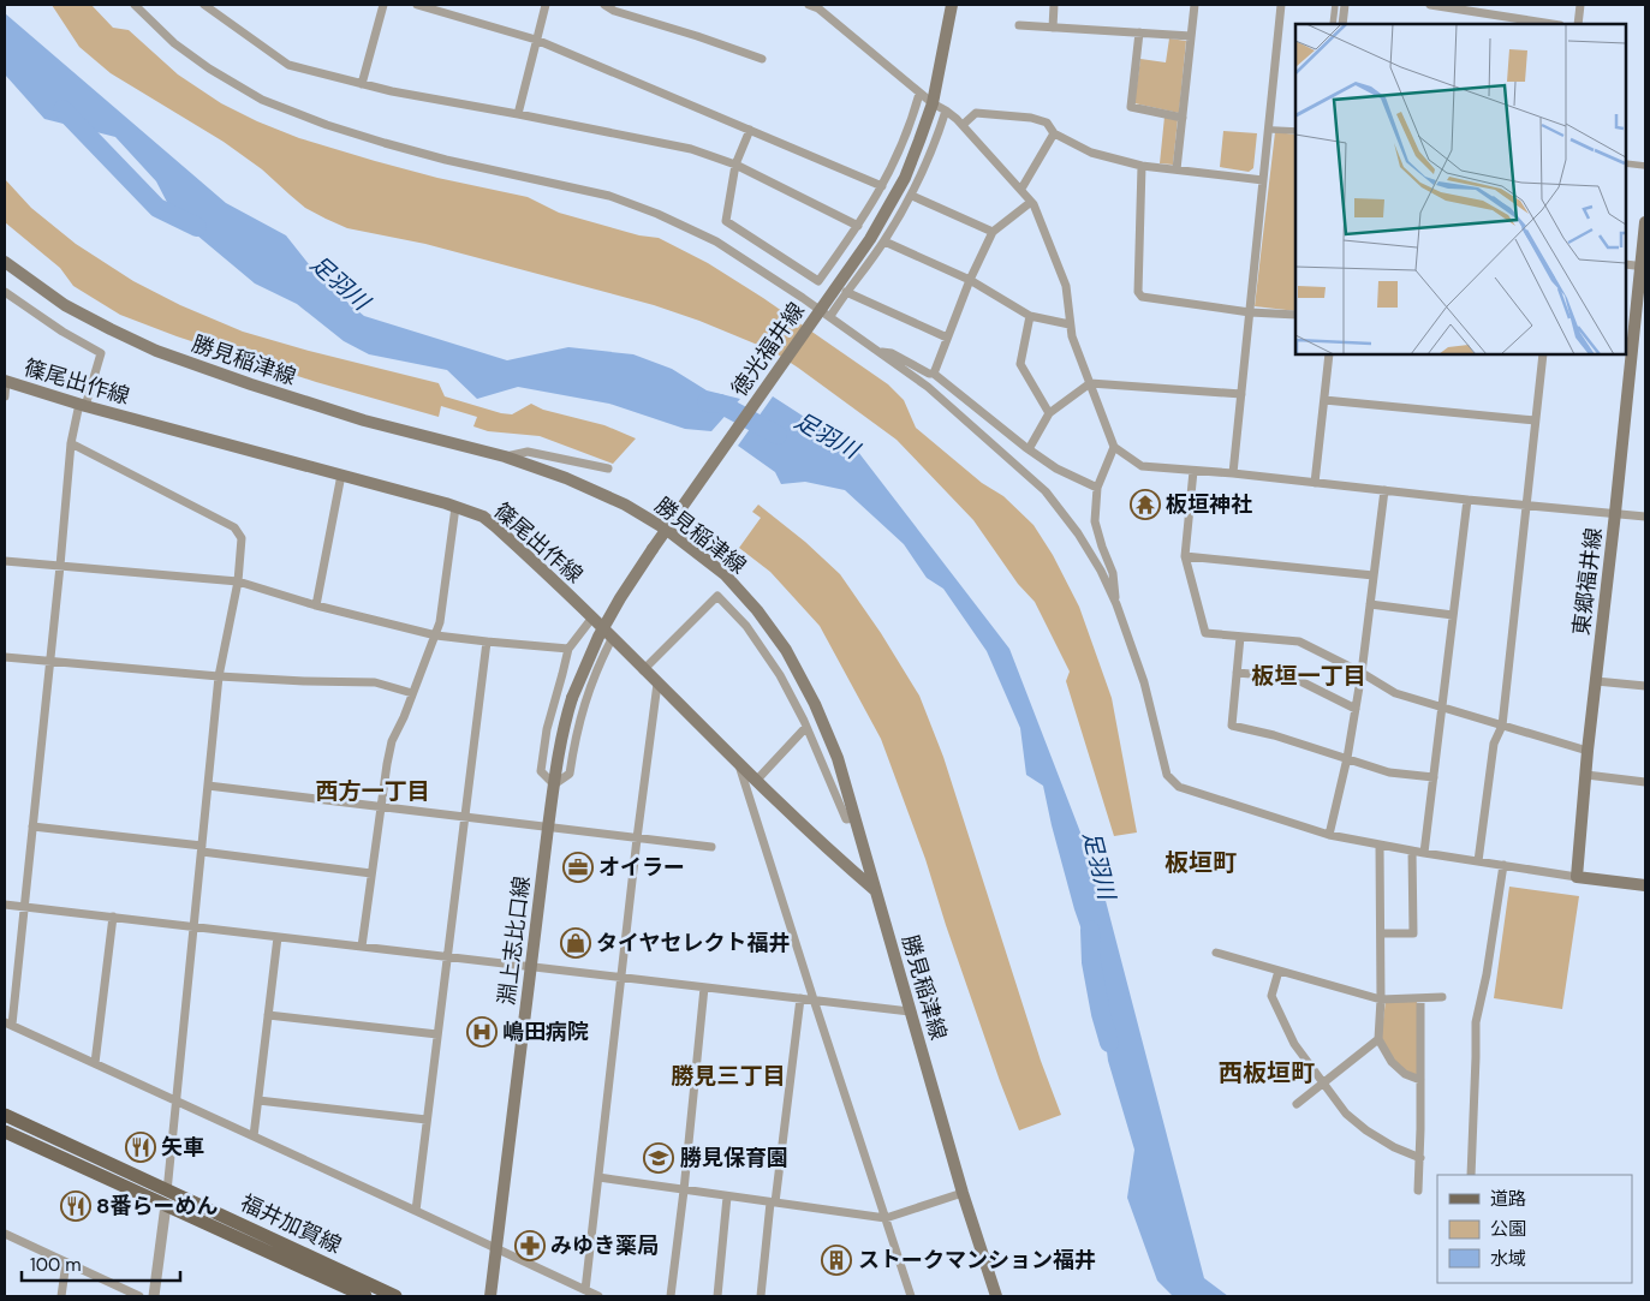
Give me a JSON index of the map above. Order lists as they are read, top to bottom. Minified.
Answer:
{"streets":{"main road":["徳光福井線","勝見稲津線","篠尾出作線","東郷福井線","淵上志比口線","福井加賀線"]},"crossings":[["徳光福井線","勝見稲津線"],["徳光福井線","淵上志比口線"],["勝見稲津線","篠尾出作線"]],"districts":["板垣一丁目","西方一丁目","板垣町","西板垣町","勝見三丁目"],"water":["足羽川"],"places":{"temple":["板垣神社"],"office":["オイラー"],"shop":["タイヤセレクト福井"],"hospital":["嶋田病院"],"restaurant":["矢車","8番らーめん"],"school or university":["勝見保育園"],"pharmacy":["みゆき薬局"],"building":["ストークマンション福井"]},"legend":["道路","公園","水域"],"scale_bar":"100 m"}
